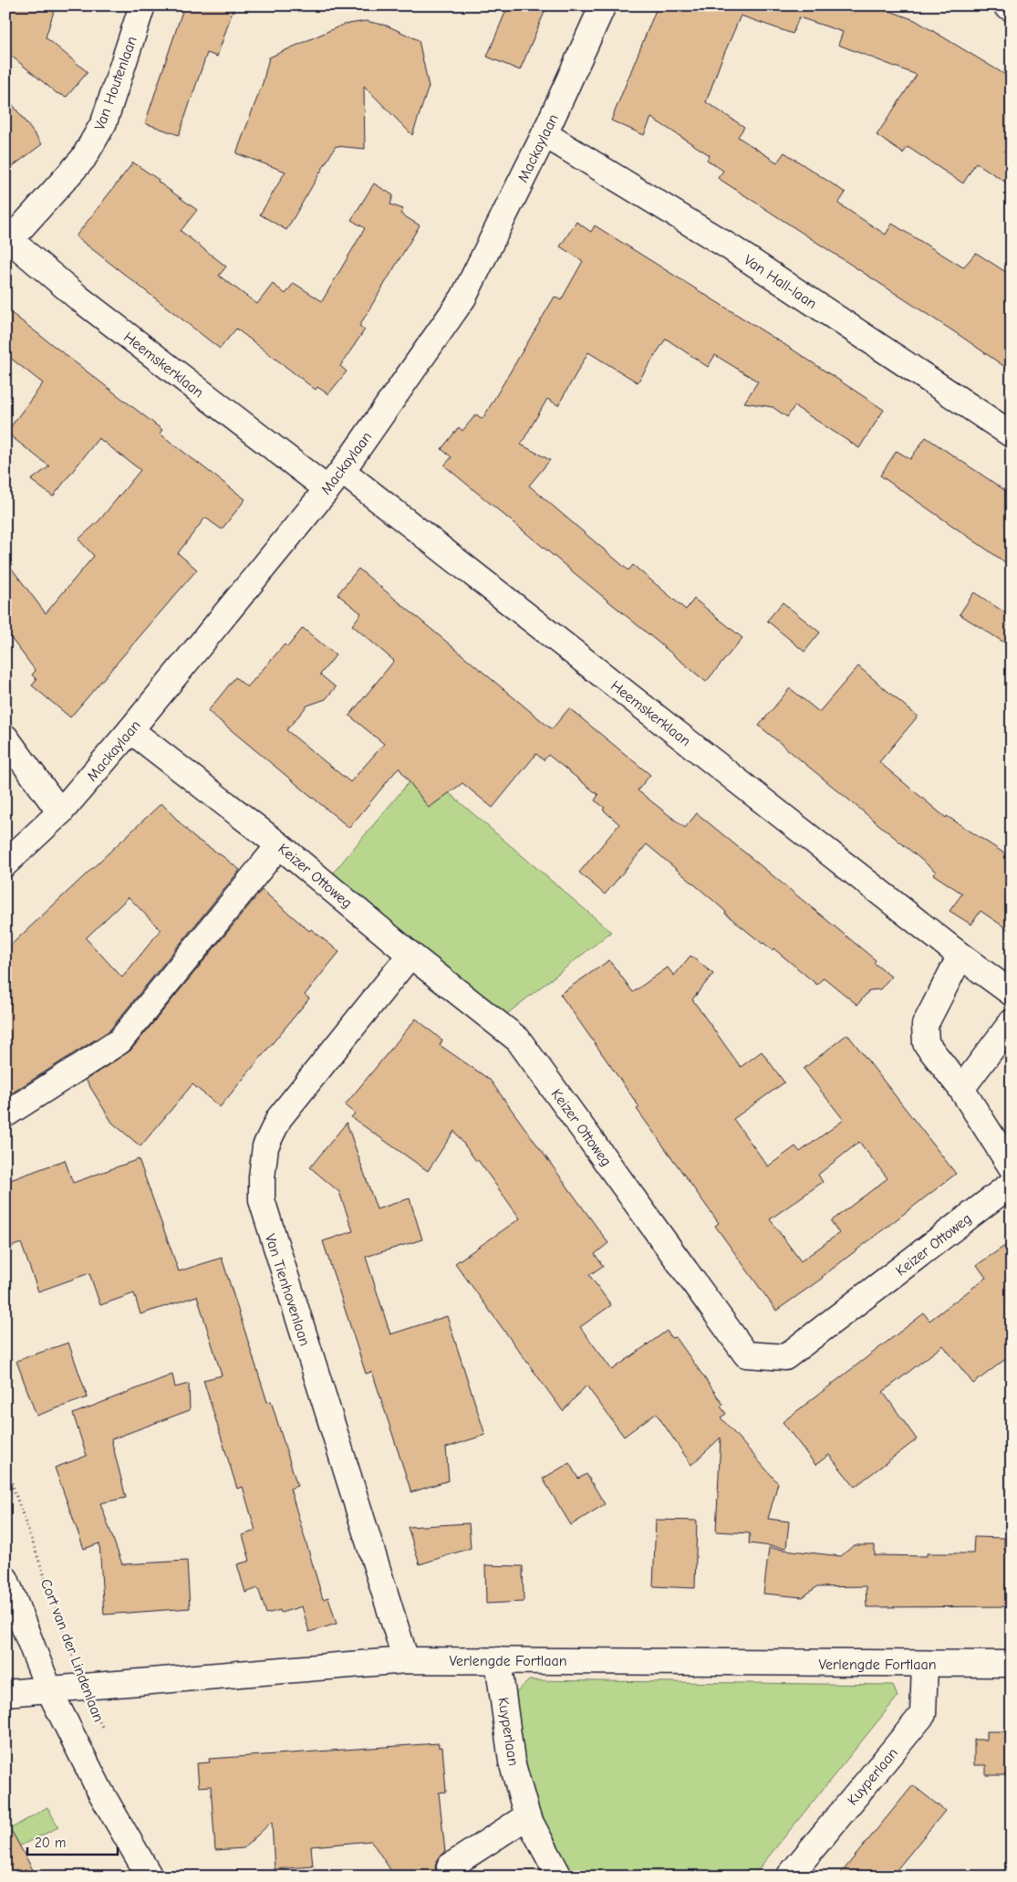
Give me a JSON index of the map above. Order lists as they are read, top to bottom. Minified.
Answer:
{"streets":{"street":["Van Houtenlaan","Mackaylaan","Van Hall-laan","Heemskerklaan","Keizer Ottoweg","Van Tienhovenlaan","Verlengde Fortlaan","Kuyperlaan"],"path":["Cort van der Lindenlaan"]},"crossings":[["Van Houtenlaan","Heemskerklaan"],["Mackaylaan","Van Hall-laan"],["Mackaylaan","Heemskerklaan"],["Mackaylaan","Keizer Ottoweg"],["Keizer Ottoweg","Van Tienhovenlaan"],["Van Tienhovenlaan","Verlengde Fortlaan"],["Cort van der Lindenlaan","Verlengde Fortlaan"],["Verlengde Fortlaan","Kuyperlaan"]],"scale_bar":"20 m"}
